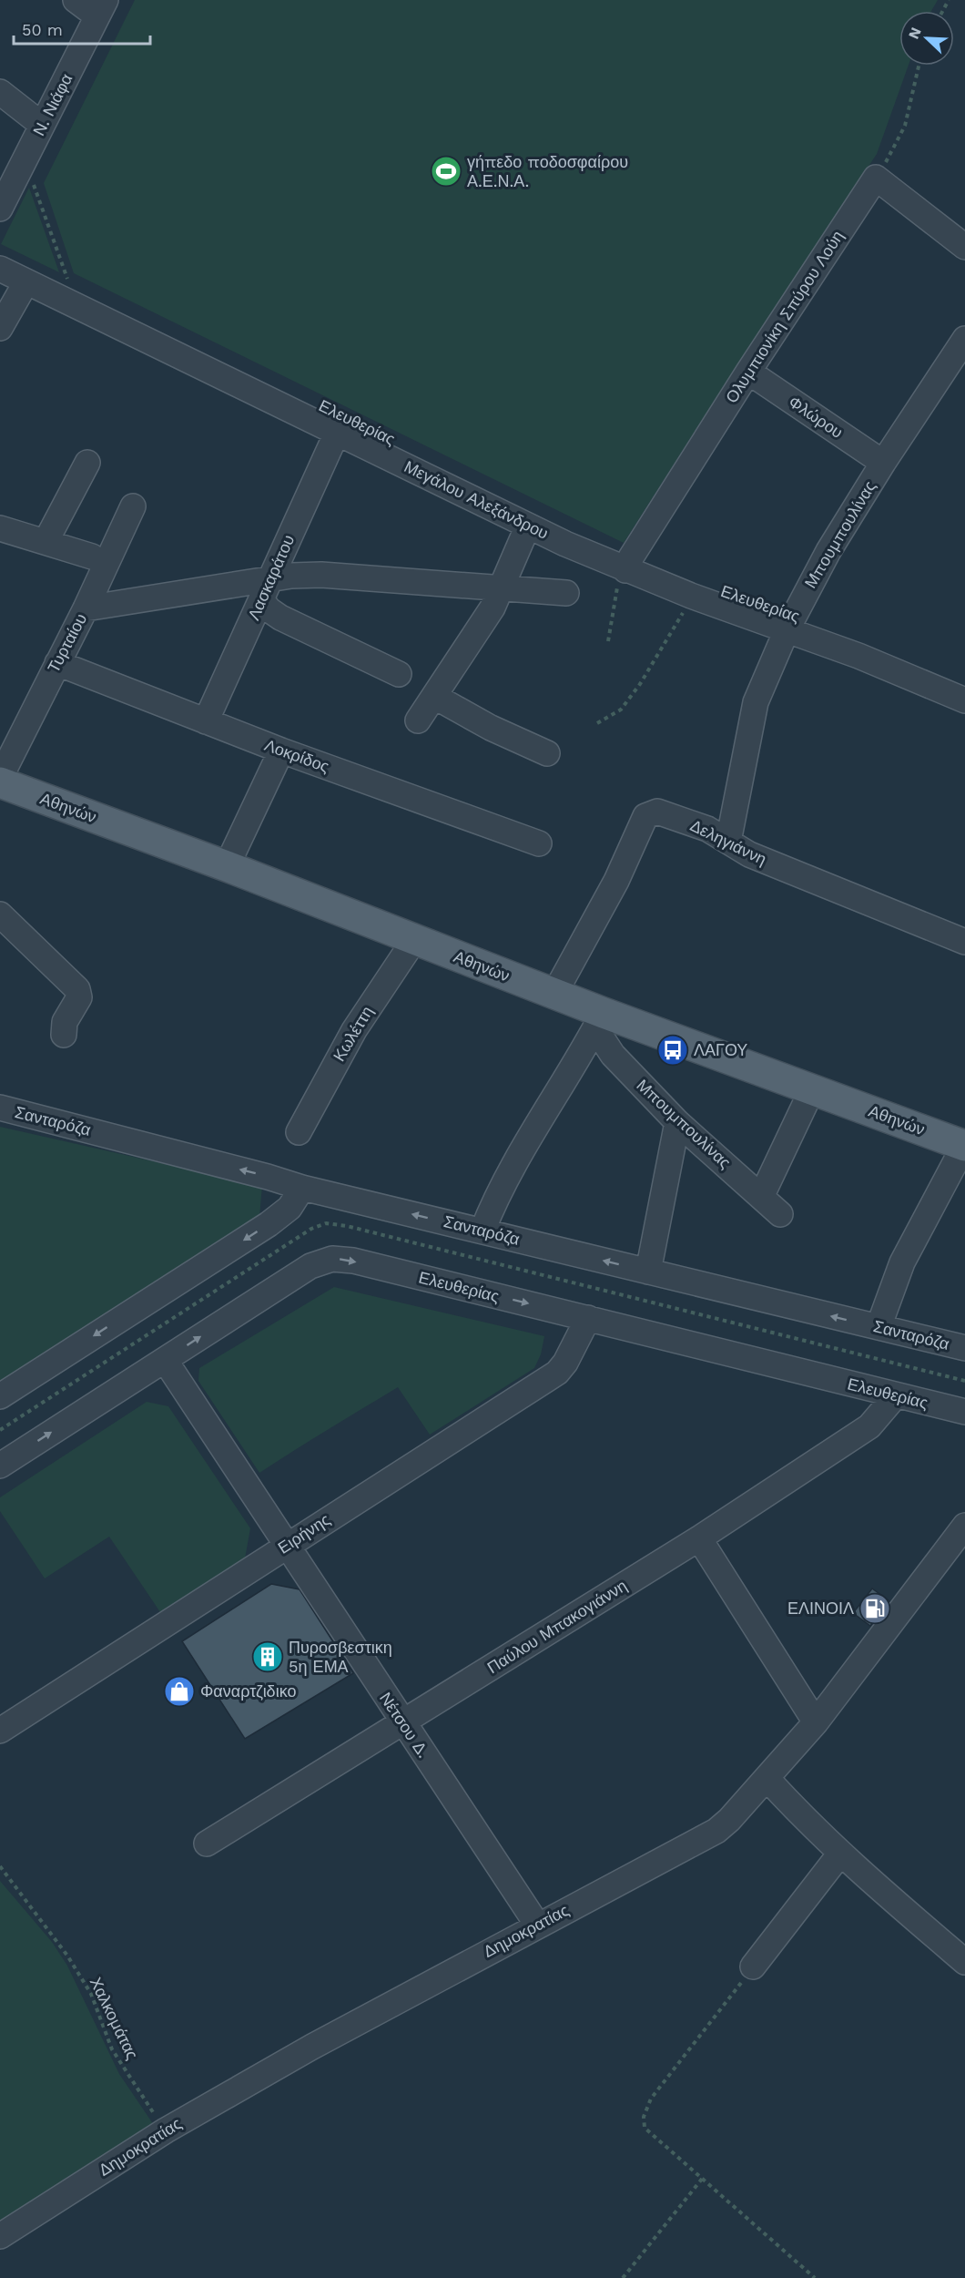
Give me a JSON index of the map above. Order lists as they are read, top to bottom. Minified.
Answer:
{"streets":{"main road":["Αθηνών"],"street":["Ν. Νιάφα","Ολυμπιονίκη Σπύρου Λούη","Φλώρου","Ελευθερίας","Μεγάλου Αλεξάνδρου","Μπουμπουλίνας","Λασκαράτου","Τυρταίου","Λοκρίδος","Δεληγιάννη","Κωλέττη","Σανταρόζα","Ειρήνης","Παύλου Μπακογιάννη","Νέτσου Δ.","Δημοκρατίας"],"path":["Χαλκομάτας"]},"crossings":[["Ολυμπιονίκη Σπύρου Λούη","Φλώρου"],["Ολυμπιονίκη Σπύρου Λούη","Μεγάλου Αλεξάνδρου"],["Φλώρου","Μπουμπουλίνας"],["Ελευθερίας","Ειρήνης"],["Ελευθερίας","Παύλου Μπακογιάννη"],["Ελευθερίας","Νέτσου Δ."],["Μεγάλου Αλεξάνδρου","Μπουμπουλίνας"],["Μεγάλου Αλεξάνδρου","Λασκαράτου"],["Μπουμπουλίνας","Αθηνών"],["Μπουμπουλίνας","Δεληγιάννη"],["Λασκαράτου","Λοκρίδος"],["Τυρταίου","Λοκρίδος"],["Αθηνών","Δεληγιάννη"],["Αθηνών","Κωλέττη"],["Ειρήνης","Νέτσου Δ."],["Παύλου Μπακογιάννη","Νέτσου Δ."],["Νέτσου Δ.","Δημοκρατίας"],["Δημοκρατίας","Χαλκομάτας"]],"one_way":["Σανταρόζα"],"places":{"sports":["γήπεδο ποδοσφαίρου Α.Ε.Ν.Α."],"bus stop":["ΛΑΓΟΥ"],"fuel station":["ΕΛΙΝΟΙΛ"],"building":["Πυροσβεστικη 5η ΕΜΑ"],"shop":["Φαναρτζιδικο"]},"scale_bar":"50 m","north":"top left"}
